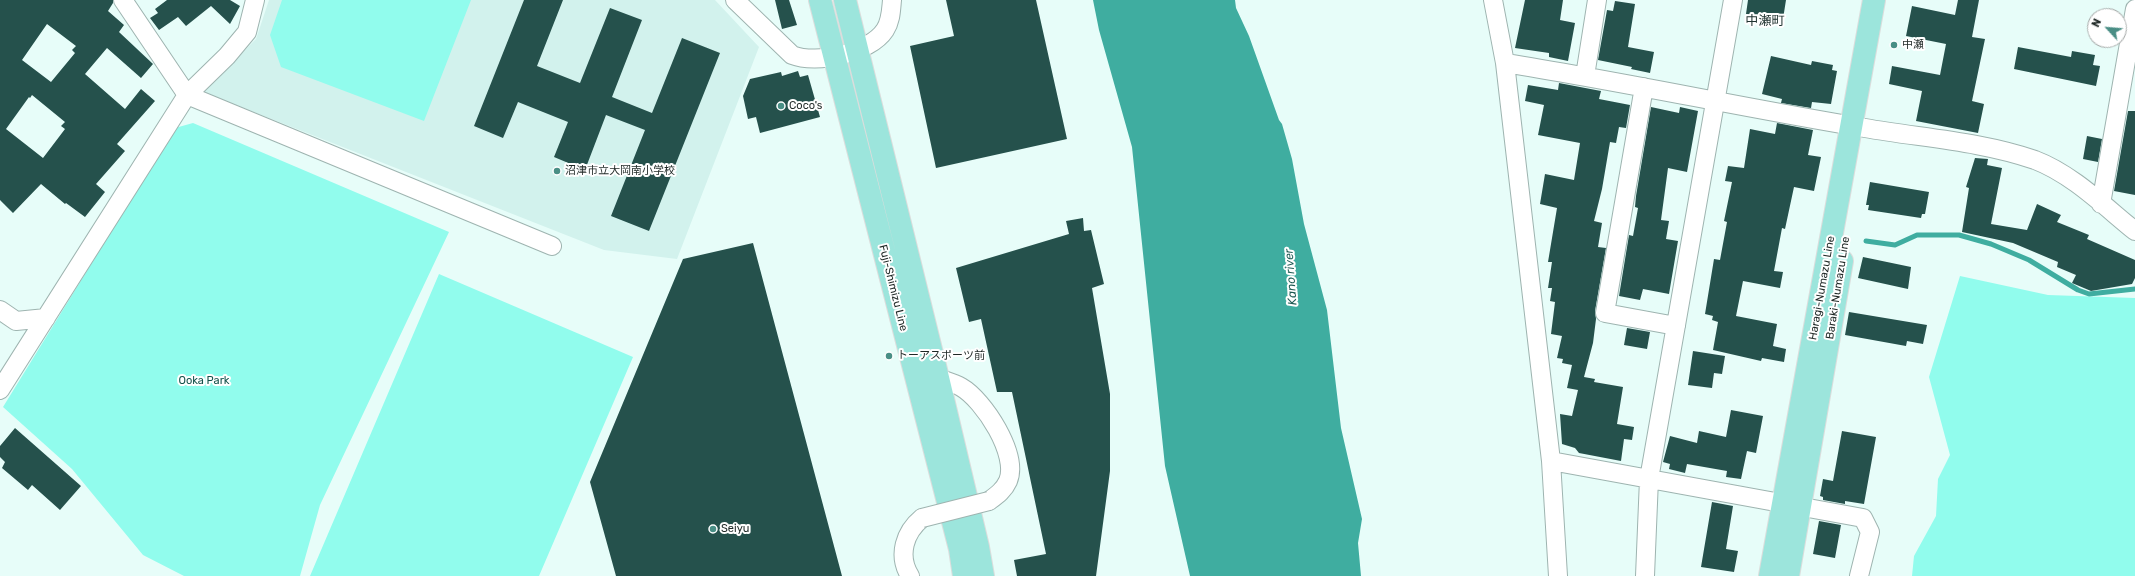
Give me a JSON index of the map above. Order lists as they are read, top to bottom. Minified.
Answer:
{"streets":{"main road":["Fuji-Shimizu Line","Baraki-Numazu Line"]},"districts":["中瀬町"],"water":["Kano river"],"parks":["Ooka Park"],"places":["中瀬","Coco's","沼津市立大岡南小学校","トーアスポーツ前","Seiyu"],"north":"top left"}
